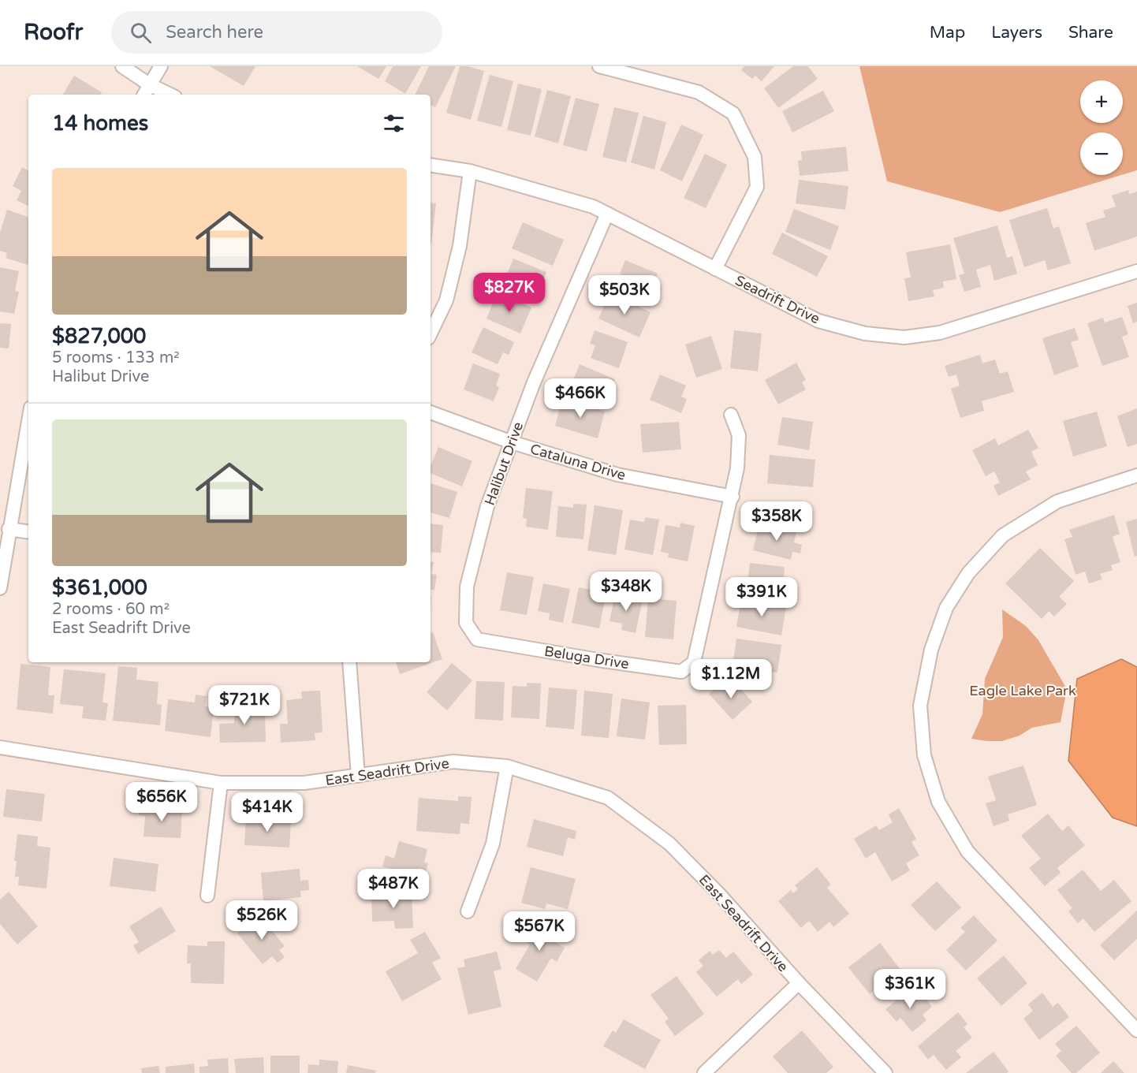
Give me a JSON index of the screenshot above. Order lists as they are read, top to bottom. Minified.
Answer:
{"streets":{"street":["Seadrift Drive","Cataluna Drive","Halibut Drive","Beluga Drive","East Seadrift Drive"]},"crossings":[["Seadrift Drive","Halibut Drive"],["Cataluna Drive","Halibut Drive"],["Cataluna Drive","Beluga Drive"],["Halibut Drive","Beluga Drive"]],"parks":["Eagle Lake Park"],"page":{"header":"Roofr","search":"Search here","nav":["Map","Layers","Share"],"map_buttons":["+","−"],"heading":"14 homes","list":[{"name":"$827,000","note":"5 rooms · 133 m² · Halibut Drive"},{"name":"$361,000","note":"2 rooms · 60 m² · East Seadrift Drive"}],"price":["$827K","$503K","$466K","$358K","$348K","$391K","$1.12M","$721K","$656K","$414K","$487K","$526K","$567K","$361K"]}}
